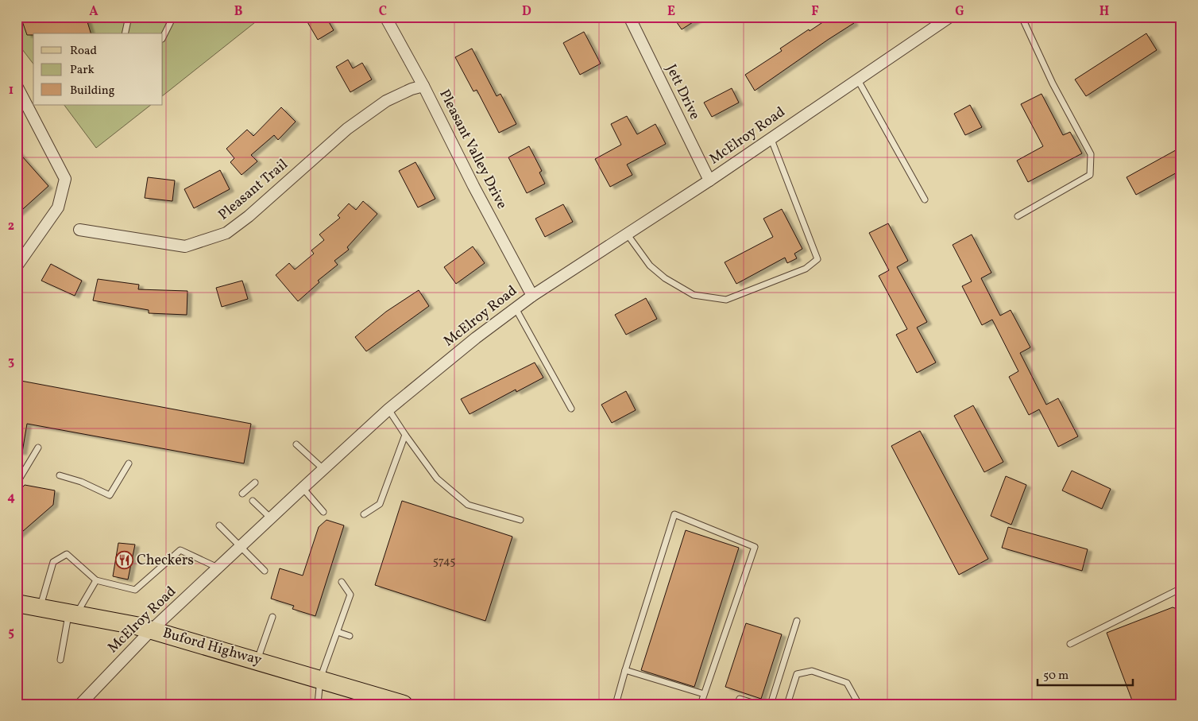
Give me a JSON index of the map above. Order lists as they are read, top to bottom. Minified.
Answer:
{"streets":{"main road":["Buford Highway"],"street":["Jett Drive","McElroy Road","Pleasant Valley Drive","Pleasant Trail"]},"crossings":[["Jett Drive","McElroy Road"],["McElroy Road","Pleasant Valley Drive"],["McElroy Road","Buford Highway"],["Pleasant Valley Drive","Pleasant Trail"]],"places":{"restaurant":["Checkers"]},"house_numbers":["5745"],"legend":["Road","Park","Building"],"scale_bar":"50 m","grid":{"columns":["A","B","C","D","E","F","G","H"],"rows":["1","2","3","4","5"]}}
